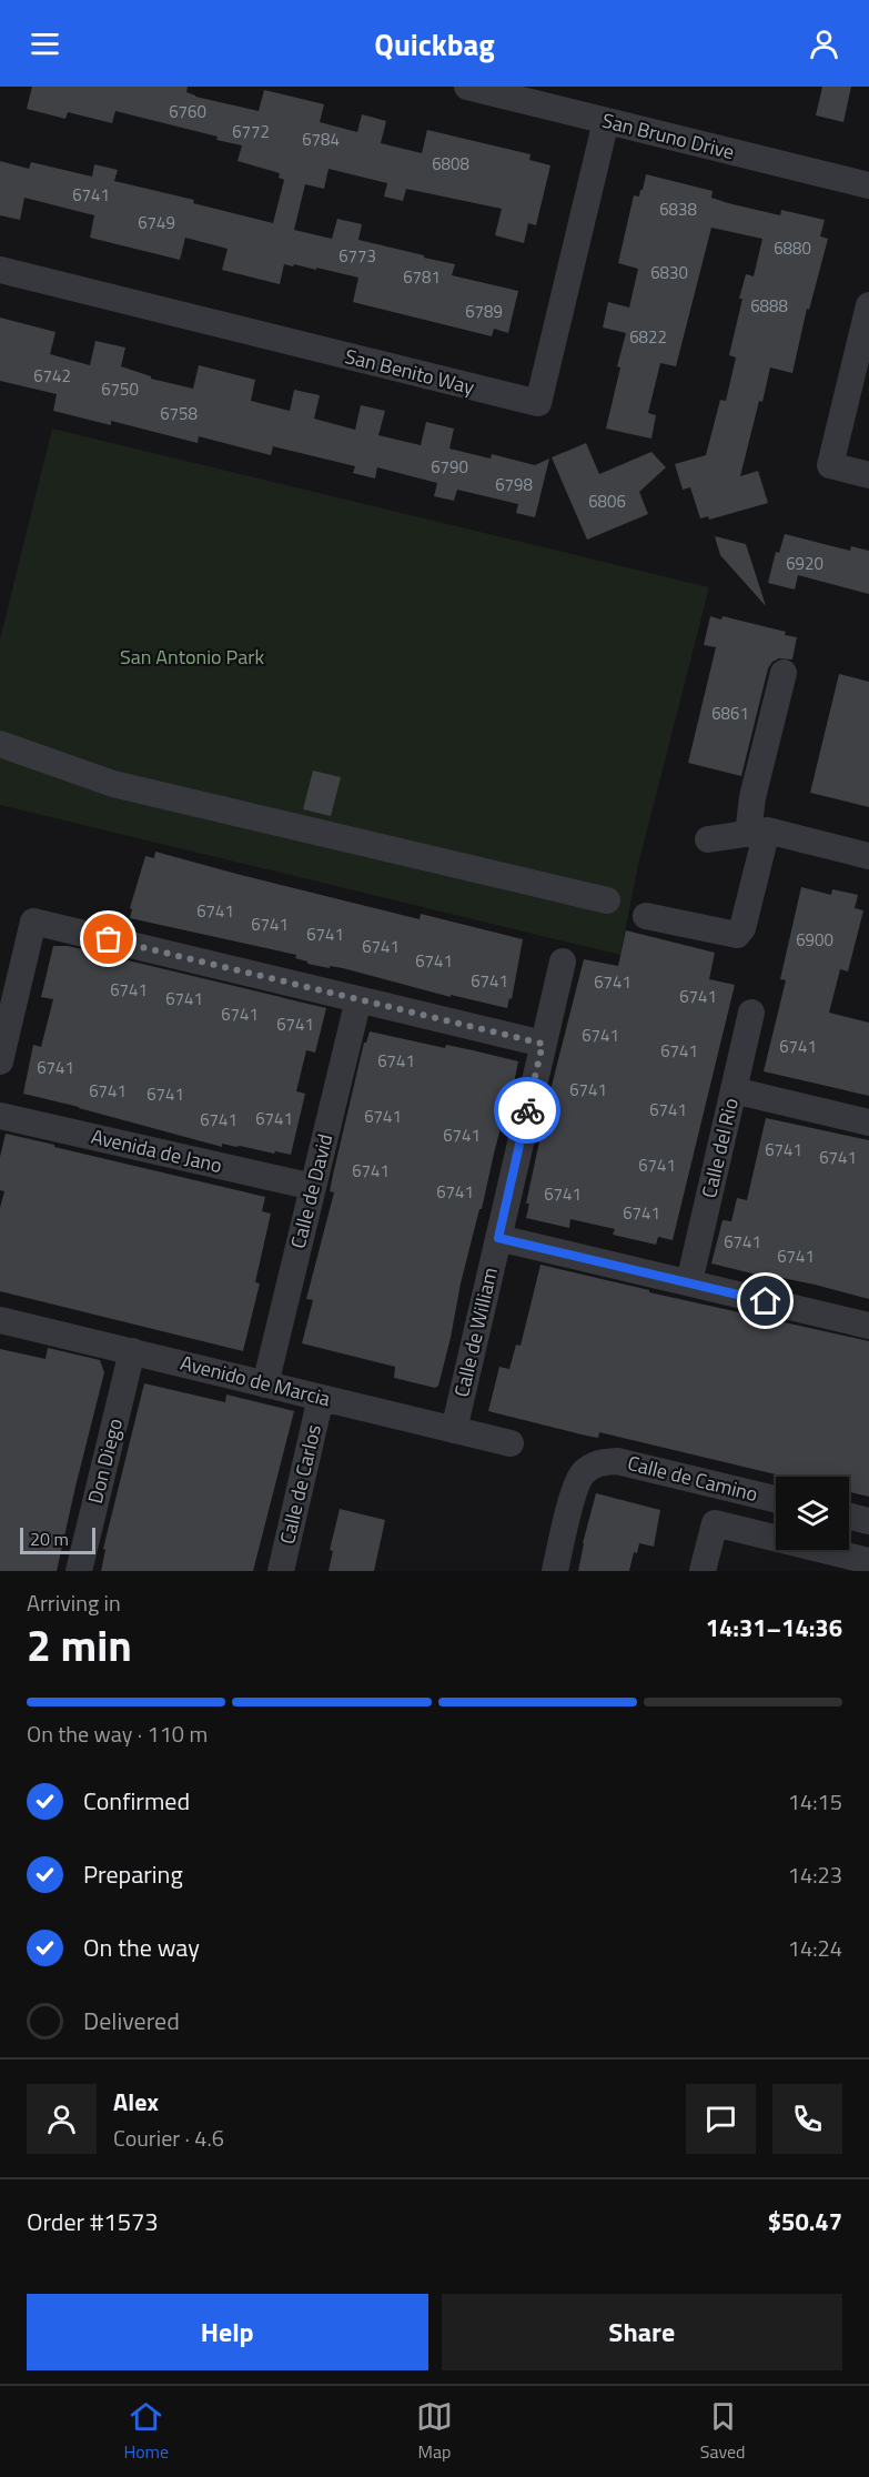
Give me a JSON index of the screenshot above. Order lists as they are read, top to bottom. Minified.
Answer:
{"streets":{"street":["San Bruno Drive","San Benito Way","Calle del Rio","Avenida de Jano","Calle de David","Calle de William","Avenido de Marcia","Don Diego","Calle de Camino","Calle de Carlos"]},"crossings":[["San Bruno Drive","San Benito Way"],["Avenida de Jano","Calle de David"],["Calle de David","Avenido de Marcia"],["Calle de William","Avenido de Marcia"],["Avenido de Marcia","Don Diego"],["Avenido de Marcia","Calle de Carlos"]],"parks":["San Antonio Park"],"house_numbers":["6760","6772","6784","6808","6741","6838","6749","6880","6773","6830","6781","6888","6789","6822","6742","6750","6758","6790","6798","6806","6920","6861","6741","6741","6741","6900","6741","6741","6741","6741","6741","6741","6741","6741","6741","6741","6741","6741","6741","6741","6741","6741","6741","6741","6741","6741","6741","6741","6741","6741","6741","6741","6741","6741","6741","6741","6741"],"scale_bar":"20 m","page":{"header":"Quickbag","scale":"20 m","heading":["2 min","Arriving in","14:31–14:36"],"panel":["Alex","Courier · 4.6","Order #1573","$50.47"],"bar":"On the way · 110 m","list":[["Confirmed","14:15"],["Preparing","14:23"],["On the way","14:24"],"Delivered"],"buttons":["Help","Share"],"tabs":["Home","Map","Saved"]}}
